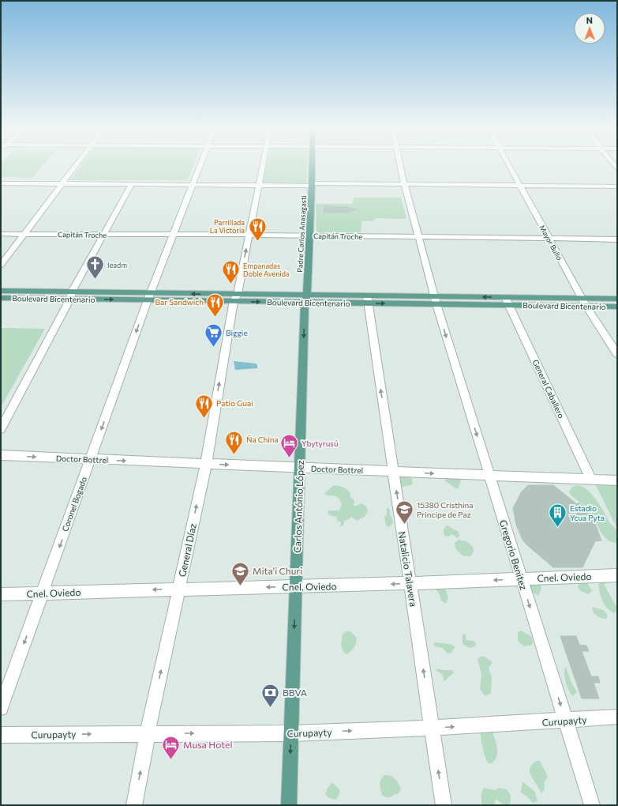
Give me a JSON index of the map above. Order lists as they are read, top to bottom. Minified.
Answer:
{"streets":{"main road":["Padre Carlos Anasagasti","Boulevard Bicentenario","Carlos António López"],"street":["Capitán Troche","Mayor Bullo","General Caballero","Doctor Bottrel","Coronel Bogado","General Díaz","Gregorio Benitez","Natalicio Talavera","Cnel. Oviedo","Curupayty"]},"crossings":[["Padre Carlos Anasagasti","Capitán Troche"],["Padre Carlos Anasagasti","Boulevard Bicentenario"],["Padre Carlos Anasagasti","Carlos António López"],["Capitán Troche","Mayor Bullo"],["Capitán Troche","Coronel Bogado"],["Capitán Troche","General Díaz"],["Capitán Troche","Gregorio Benitez"],["Mayor Bullo","Boulevard Bicentenario"],["Boulevard Bicentenario","General Caballero"],["Boulevard Bicentenario","Coronel Bogado"],["Boulevard Bicentenario","Carlos António López"],["Boulevard Bicentenario","General Díaz"],["Boulevard Bicentenario","Gregorio Benitez"],["Boulevard Bicentenario","Natalicio Talavera"],["General Caballero","Doctor Bottrel"],["Doctor Bottrel","Coronel Bogado"],["Doctor Bottrel","Carlos António López"],["Doctor Bottrel","General Díaz"],["Doctor Bottrel","Gregorio Benitez"],["Doctor Bottrel","Natalicio Talavera"],["Coronel Bogado","Cnel. Oviedo"],["Carlos António López","Cnel. Oviedo"],["Carlos António López","Curupayty"],["General Díaz","Cnel. Oviedo"],["General Díaz","Curupayty"],["Gregorio Benitez","Cnel. Oviedo"],["Gregorio Benitez","Curupayty"],["Natalicio Talavera","Cnel. Oviedo"],["Natalicio Talavera","Curupayty"]],"one_way":["Doctor Bottrel","Coronel Bogado","Carlos António López","General Díaz","Gregorio Benitez","Natalicio Talavera","Cnel. Oviedo","Curupayty"],"places":{"restaurant":["Parrillada La Victoria","Empanadas Doble Avenida","Bar Sandwich","Patio Guai","Ña China"],"church":["Ieadm"],"supermarket":["Biggie"],"hotel":["Ybytyrusú","Musa Hotel"],"school or university":["15380 Cristhina Principe de Paz","Mita'i Churi"],"building":["Estadio Ycua Pyta"],"bank":["BBVA"]},"north":"top"}
